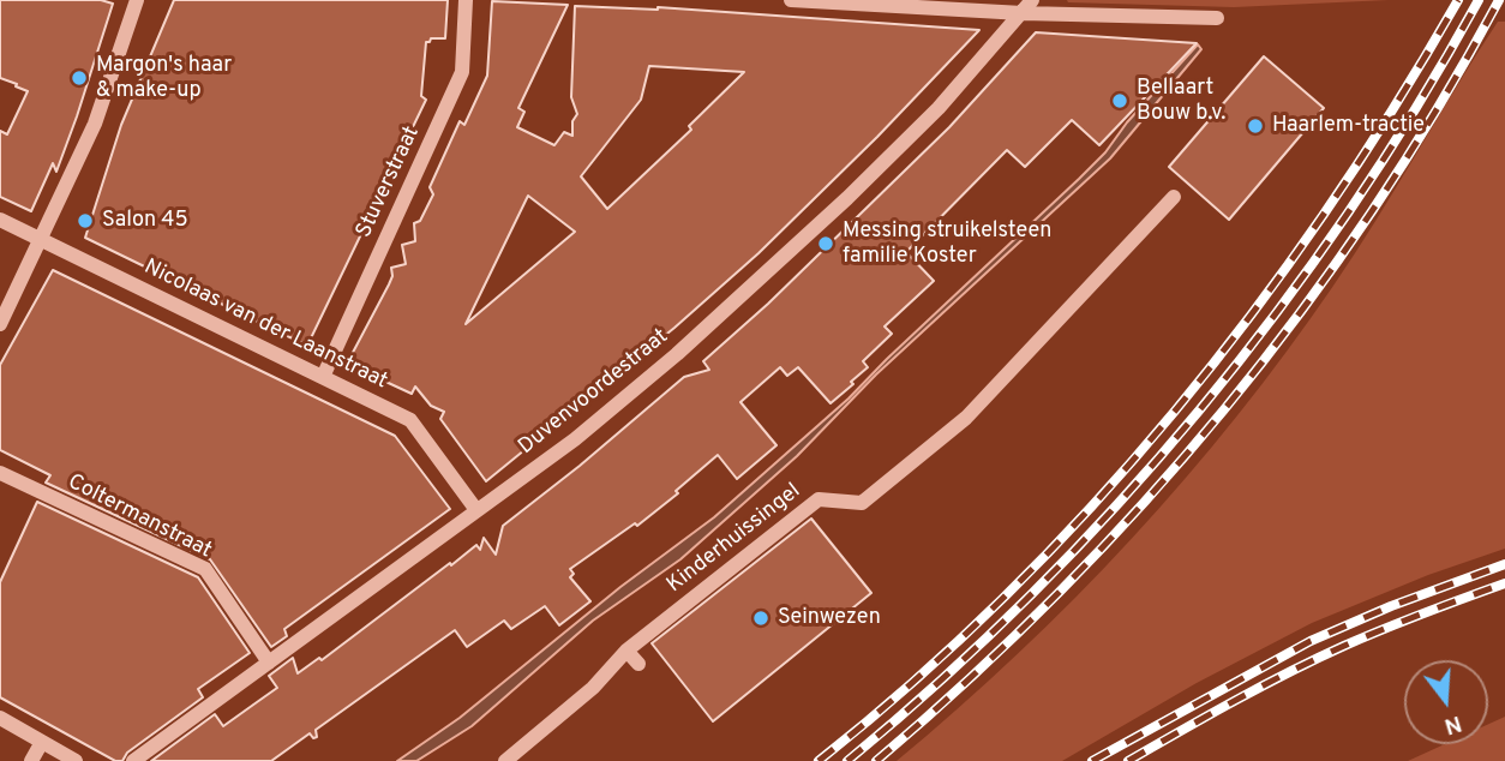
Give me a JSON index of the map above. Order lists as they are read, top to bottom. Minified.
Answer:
{"streets":{"street":["Stuverstraat","Nicolaas van der Laanstraat","Duvenvoordestraat","Coltermanstraat","Kinderhuissingel"]},"crossings":[["Stuverstraat","Nicolaas van der Laanstraat"],["Nicolaas van der Laanstraat","Duvenvoordestraat"],["Duvenvoordestraat","Coltermanstraat"]],"places":["Margon's haar & make-up","Bellaart Bouw b.v.","Haarlem-tractie","Salon 45","Messing struikelsteen familie Koster","Seinwezen"],"north":"bottom"}
